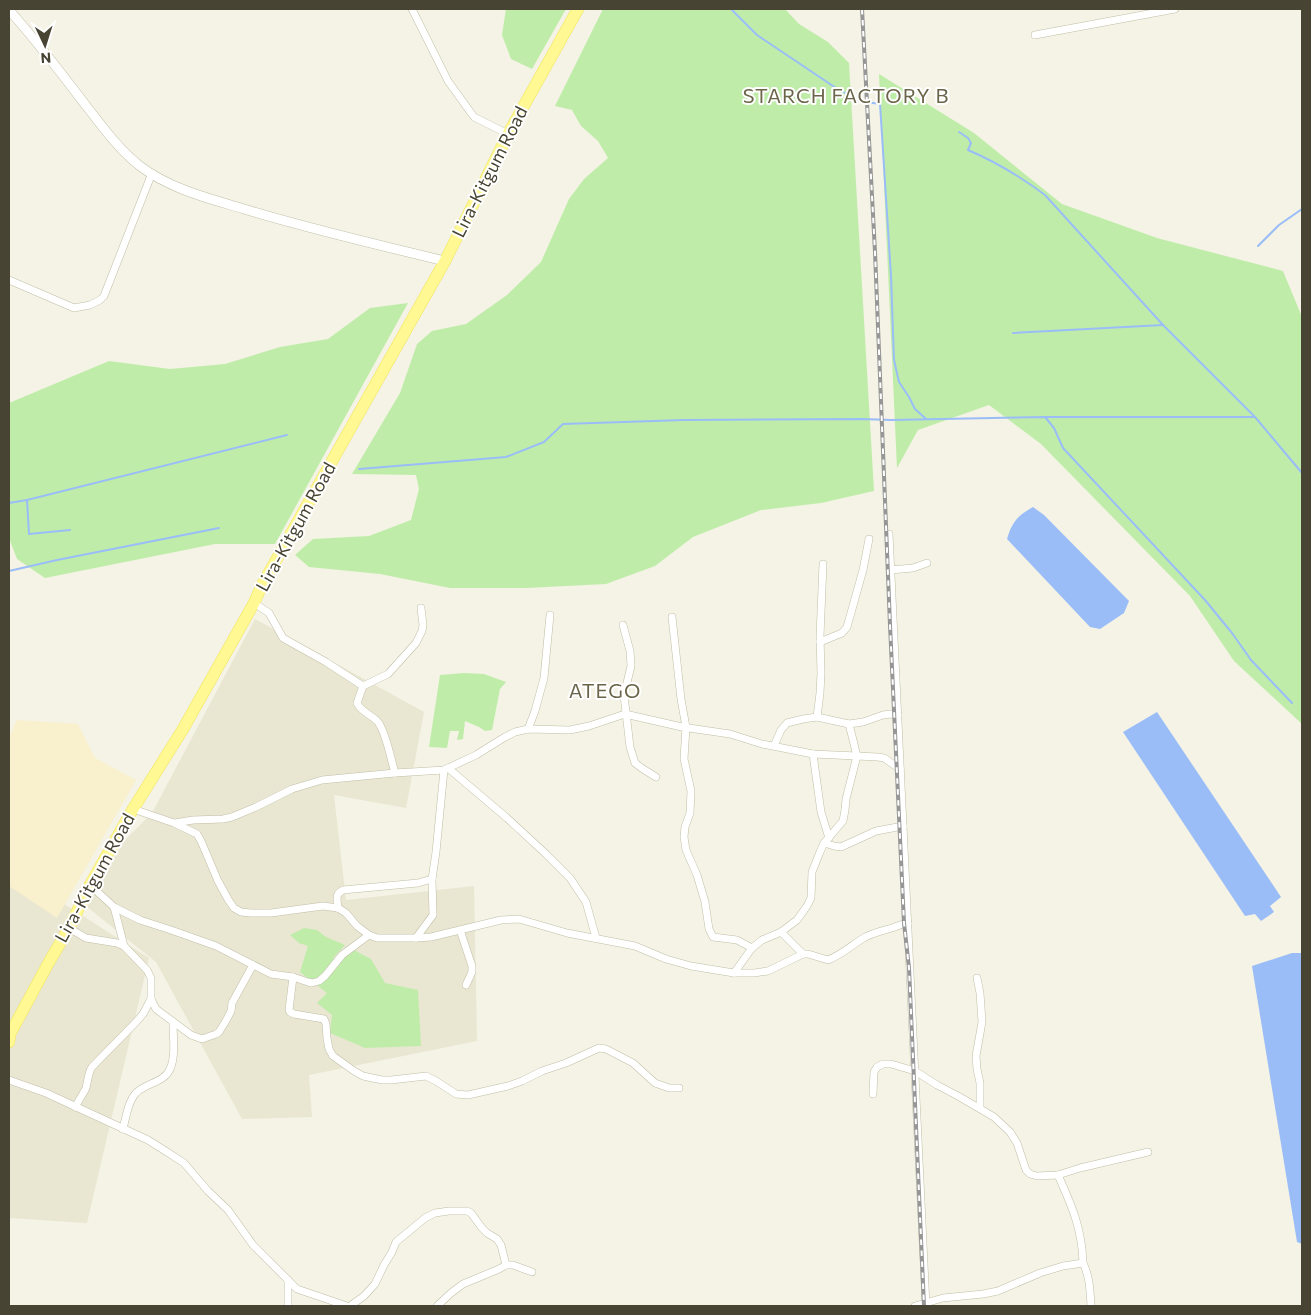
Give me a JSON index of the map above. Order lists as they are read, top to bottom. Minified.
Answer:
{"streets":{"main road":["Lira-Kitgum Road"]},"districts":["STARCH FACTORY B","ATEGO"],"north":"bottom"}
